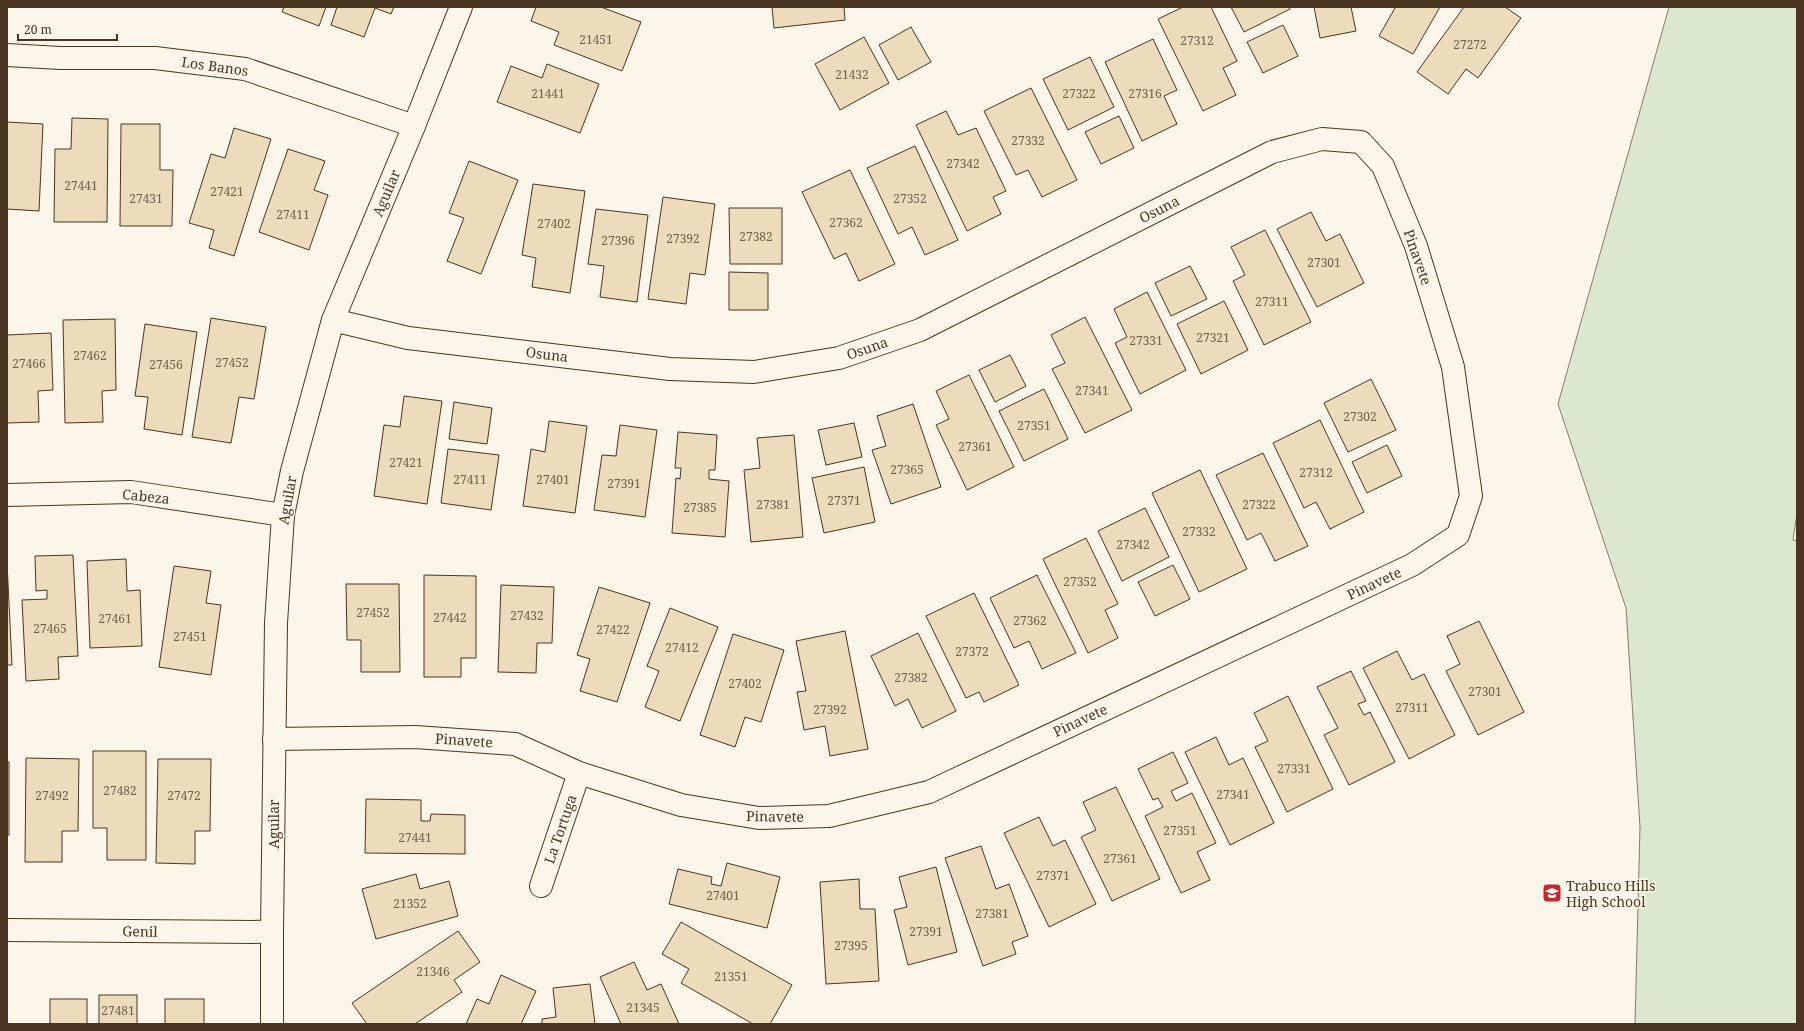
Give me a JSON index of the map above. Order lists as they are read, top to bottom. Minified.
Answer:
{"streets":{"street":["Los Banos","Aguilar","Osuna","Pinavete","Cabeza","La Tortuga","Genil"]},"crossings":[["Los Banos","Aguilar"],["Aguilar","Osuna"],["Aguilar","Pinavete"],["Aguilar","Cabeza"],["Aguilar","Genil"],["Osuna","Pinavete"],["Pinavete","La Tortuga"]],"places":{"school or university":["Trabuco Hills High School"]},"house_numbers":["21451","27312","27272","21432","21441","27322","27316","27332","27342","27441","27421","27431","27352","27411","27362","27402","27382","27392","27396","27301","27311","27321","27331","27462","27452","27466","27456","27341","27302","27351","27361","27421","27365","27312","27411","27401","27391","27371","27381","27322","27385","27332","27342","27352","27452","27432","27442","27461","27362","27465","27422","27451","27412","27372","27382","27402","27301","27311","27392","27331","27482","27341","27492","27472","27351","27441","27361","27371","27401","21352","27381","27391","27395","21346","21351","21345","27481"],"scale_bar":"20 m"}
